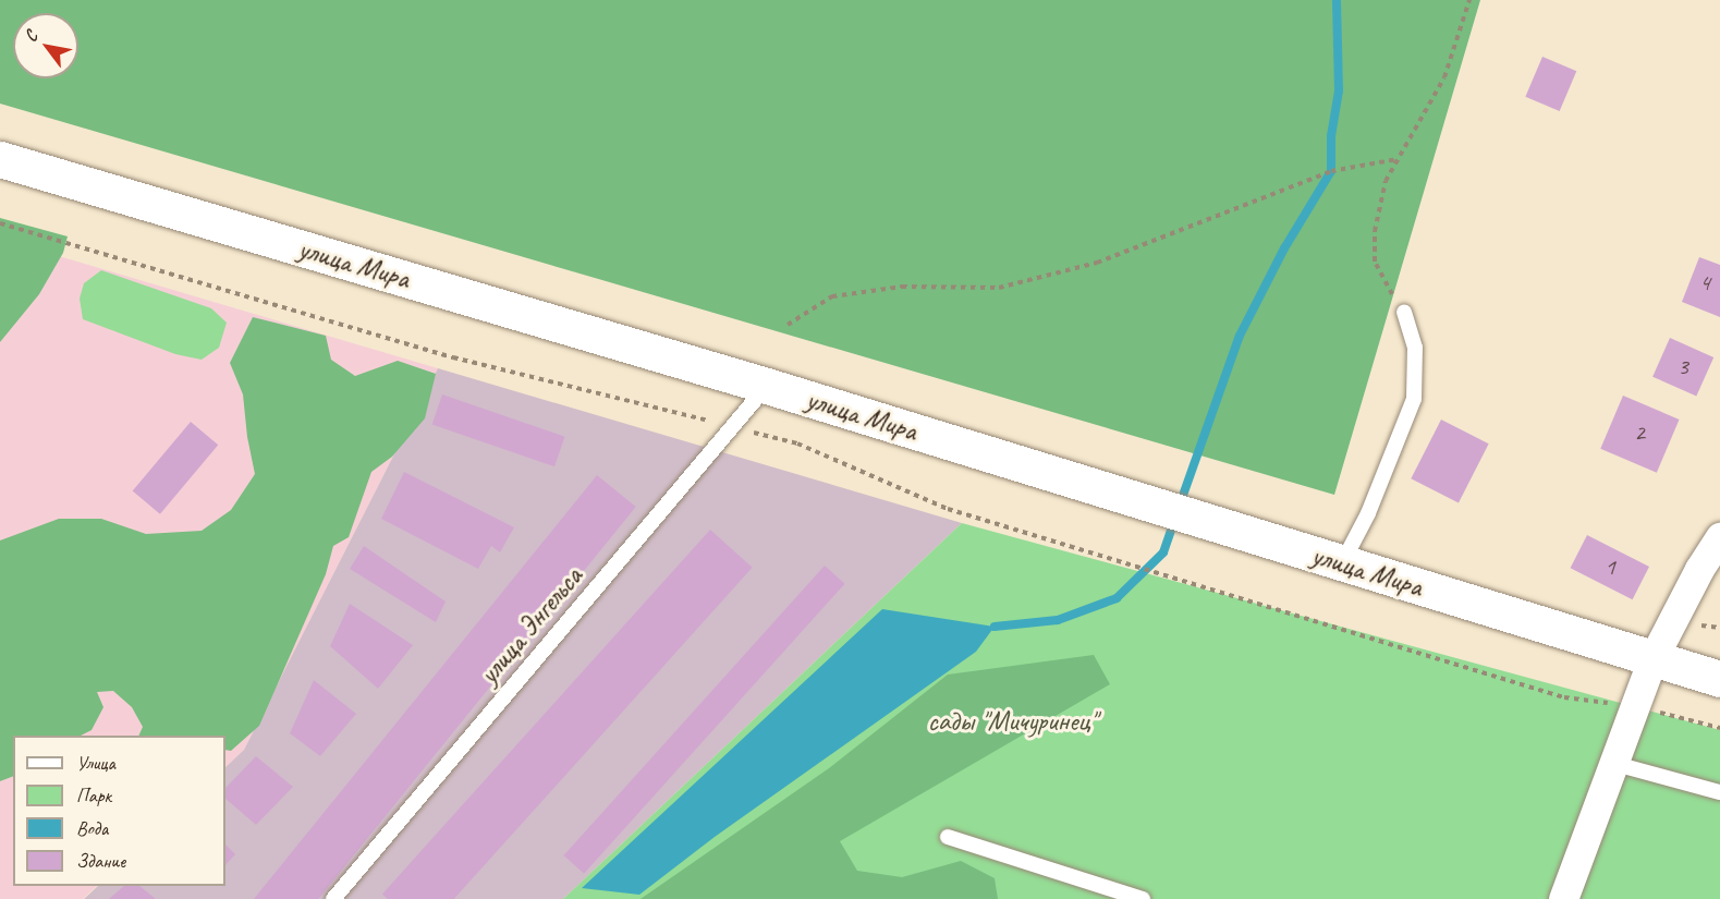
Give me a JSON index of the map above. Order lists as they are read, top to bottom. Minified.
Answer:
{"streets":{"main road":["улица Мира"],"lane":["улица Энгельса"]},"crossings":[["улица Мира","улица Энгельса"]],"parks":["сады \"Мичуринец\""],"house_numbers":["4","3","2","1"],"legend":["Улица","Парк","Вода","Здание"],"north":"top left"}
